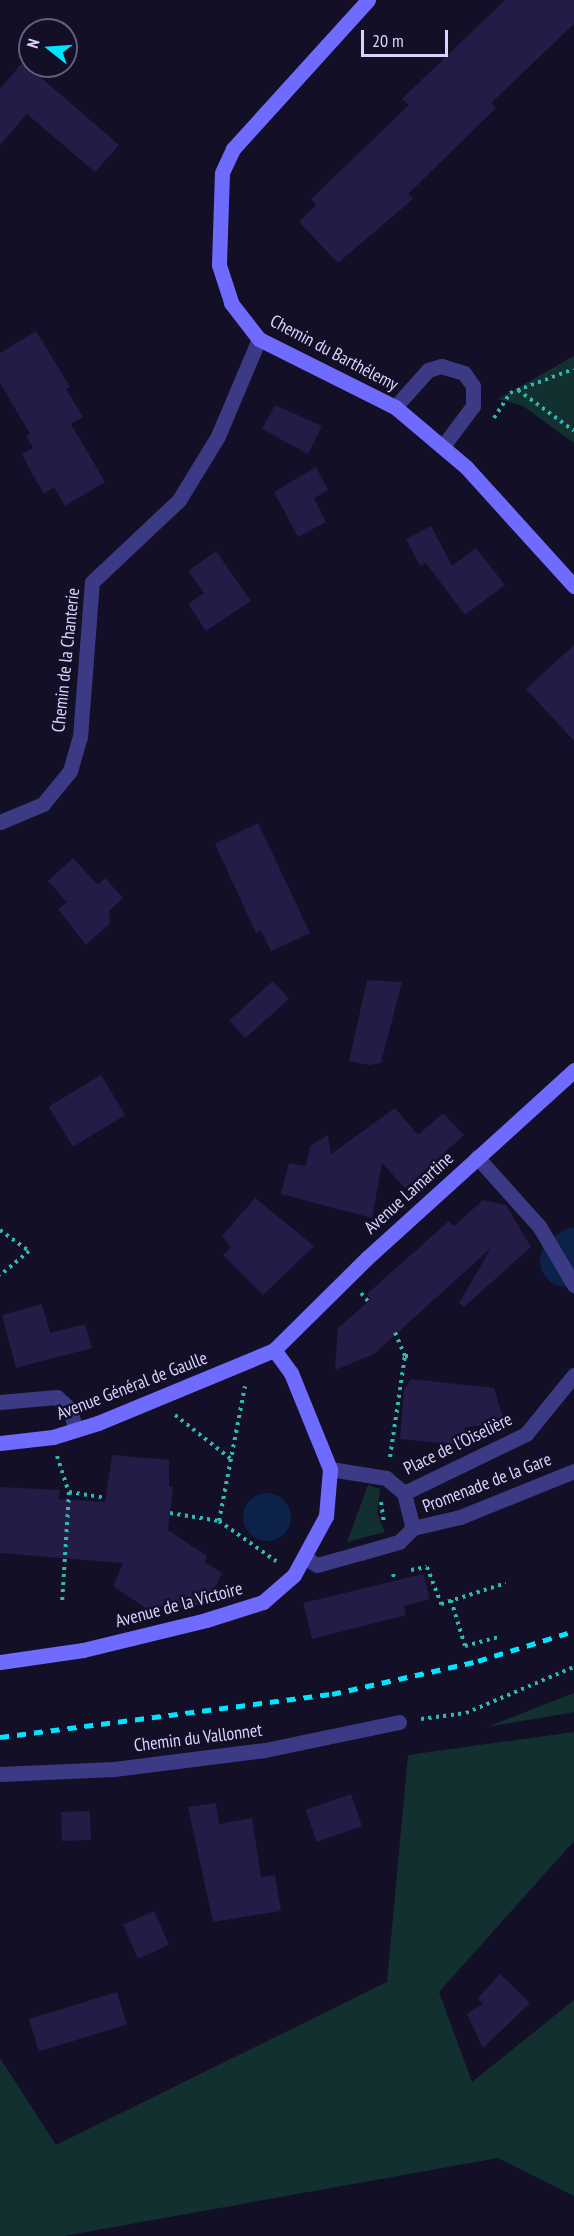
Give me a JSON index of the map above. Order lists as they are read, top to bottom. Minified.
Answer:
{"streets":{"street":["Chemin du Barthélemy","Chemin de la Chanterie","Avenue Lamartine","Avenue Général de Gaulle","Place de l'Oiselière","Promenade de la Gare","Avenue de la Victoire","Chemin du Vallonnet"]},"crossings":[["Chemin du Barthélemy","Chemin de la Chanterie"],["Avenue Lamartine","Avenue Général de Gaulle"],["Avenue Lamartine","Avenue de la Victoire"],["Avenue Général de Gaulle","Avenue de la Victoire"]],"scale_bar":"20 m","north":"left"}
